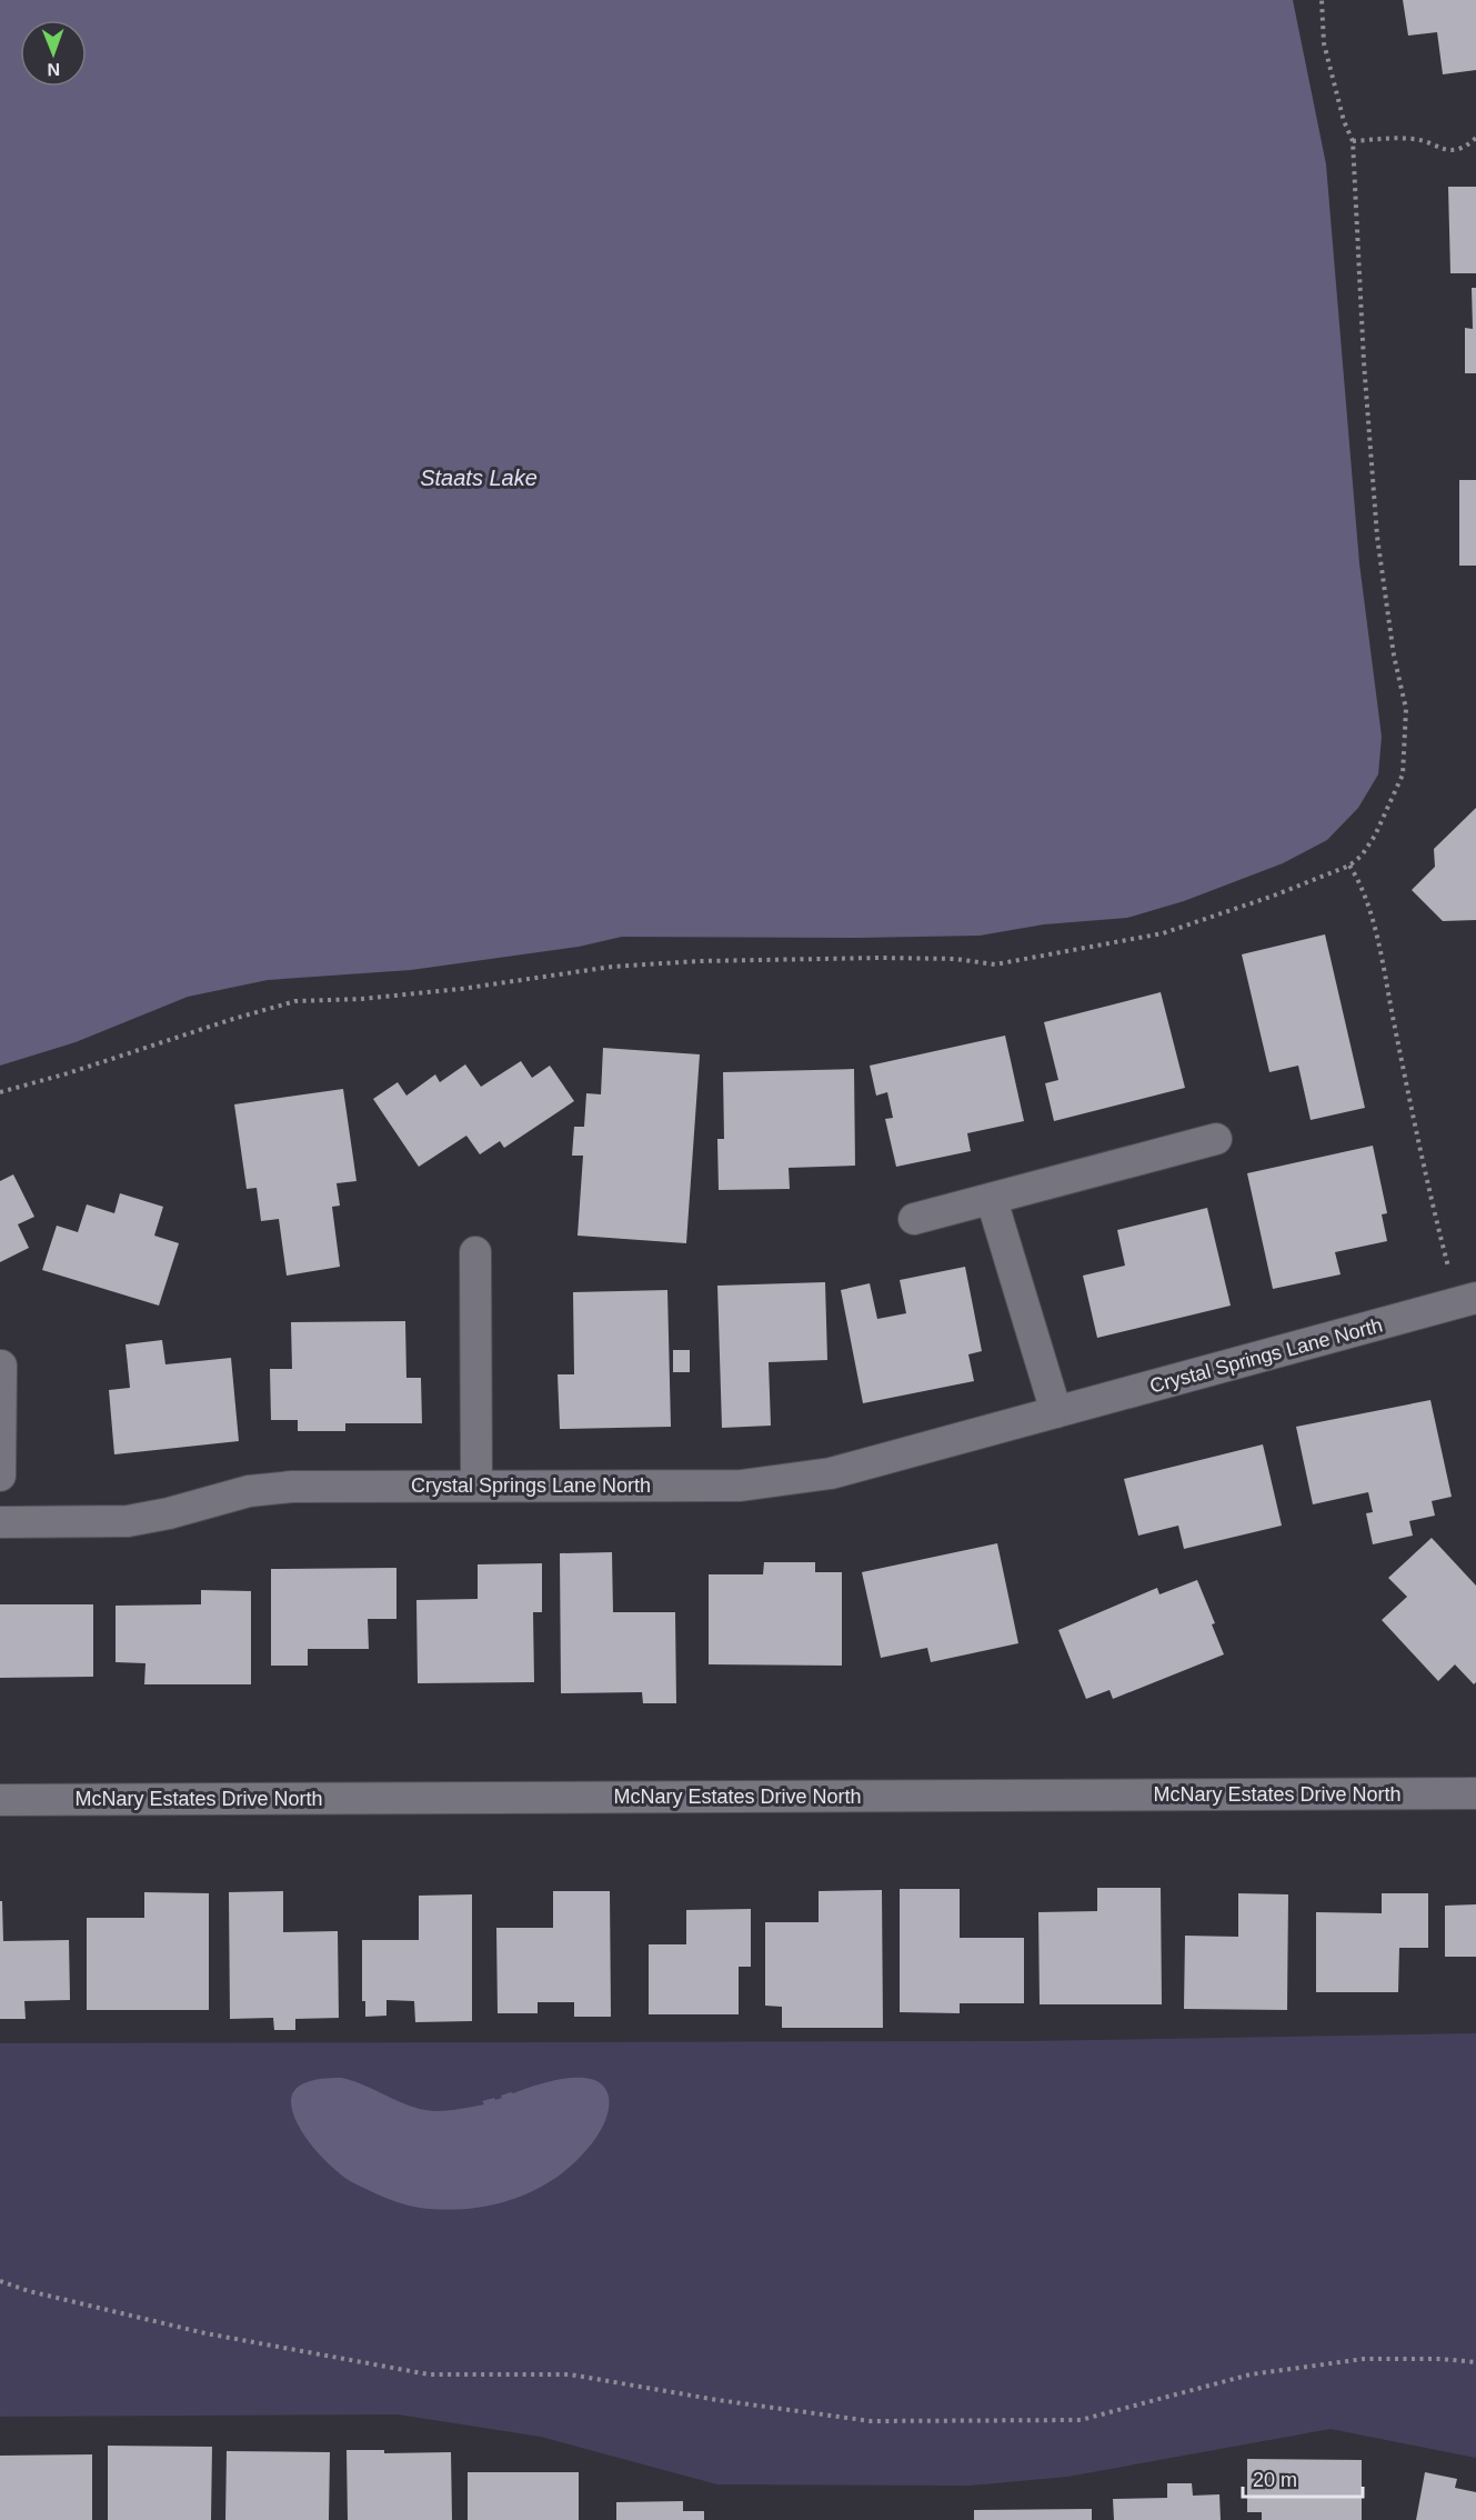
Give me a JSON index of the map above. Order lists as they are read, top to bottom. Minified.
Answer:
{"streets":{"street":["Crystal Springs Lane North","McNary Estates Drive North"]},"water":["Staats Lake"],"scale_bar":"20 m","north":"bottom"}
